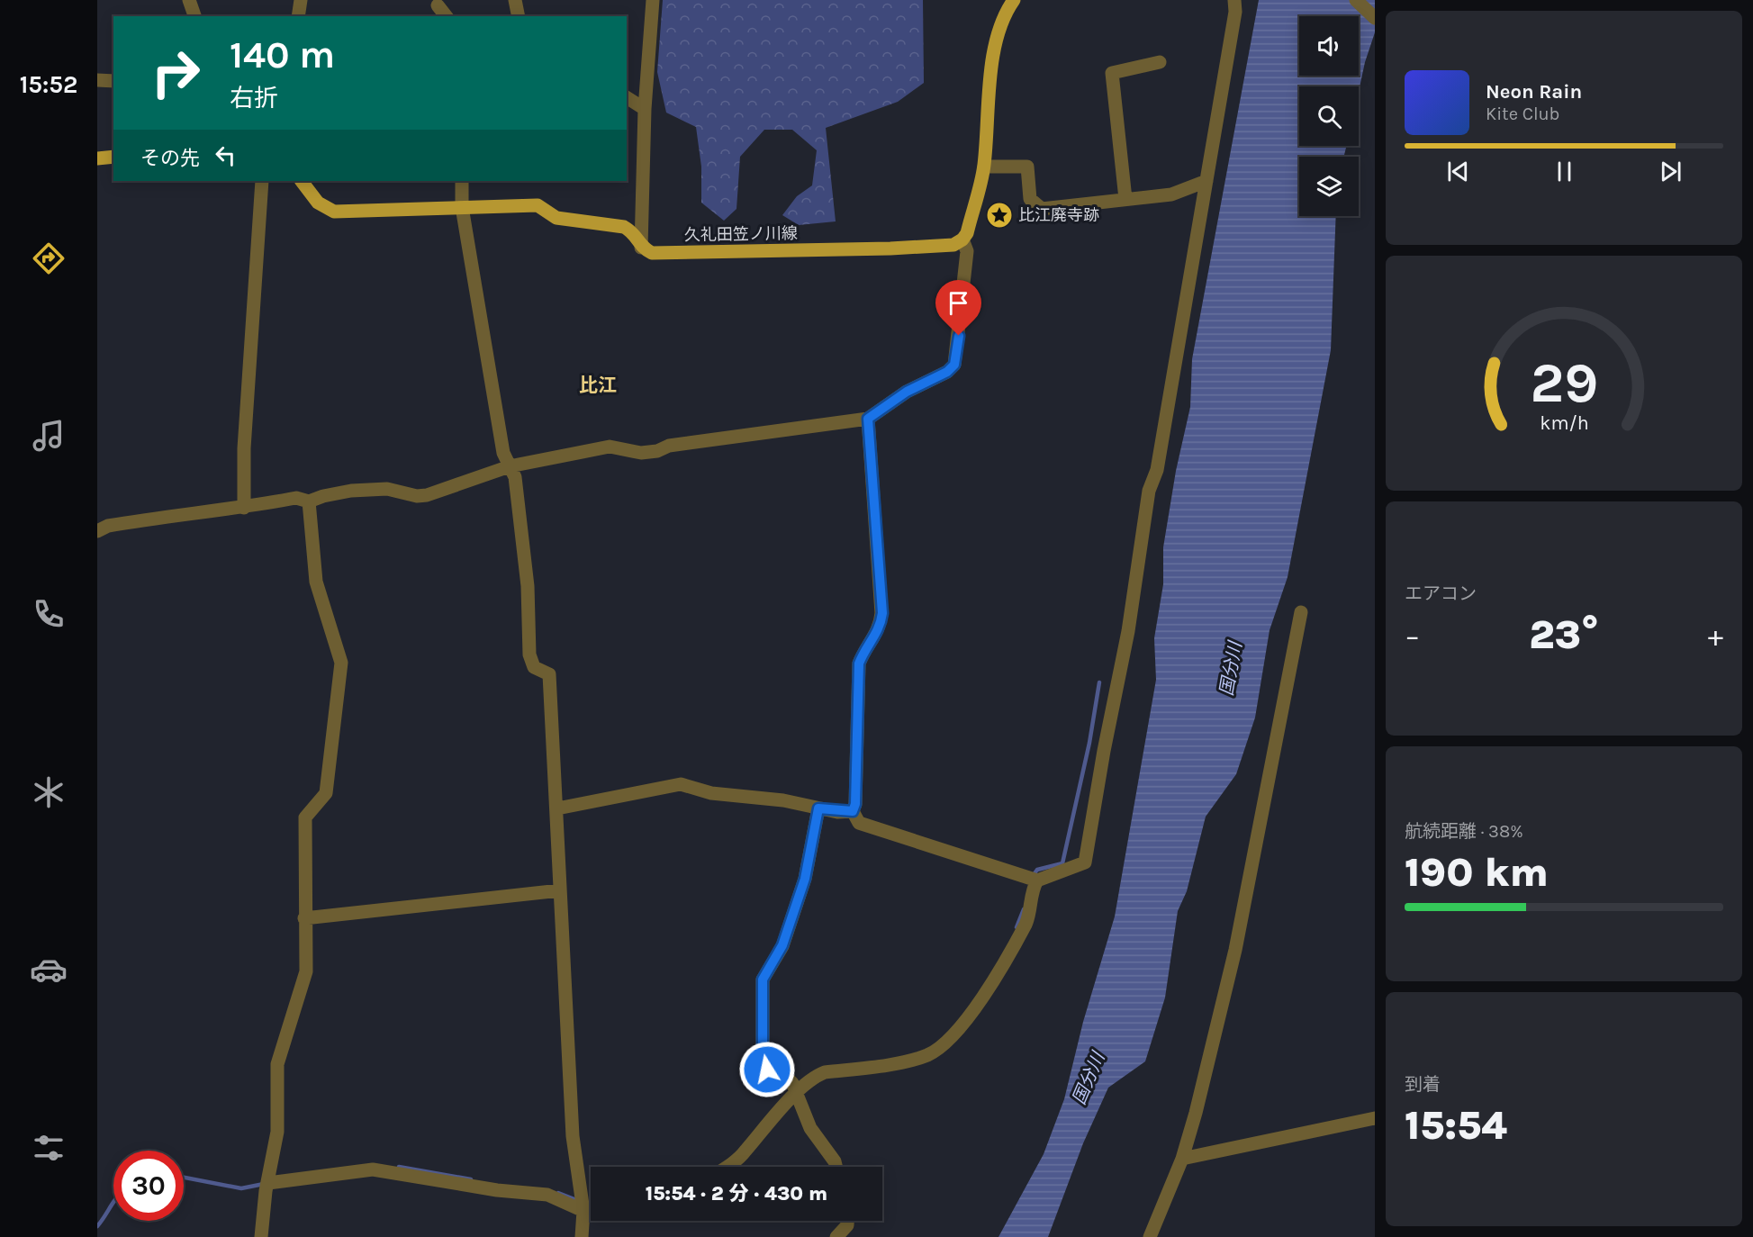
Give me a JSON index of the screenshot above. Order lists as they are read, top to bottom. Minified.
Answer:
{"streets":{"main road":["久礼田笠ノ川線"]},"districts":["比江"],"water":["国分川"],"places":{"place":["比江廃寺跡"]},"page":{"tabs":"15:52","turn":["140 m","右折"],"song":["Neon Rain","Kite Club"],"then":"その先","tile":["エアコン",["航続距離 · 38%","190 km"],["到着","15:54"]],"heat":["−","23°","+"],"limit":"30","trip":"15:54 · 2 分 · 430 m","gauge":["29","km/h"]}}
